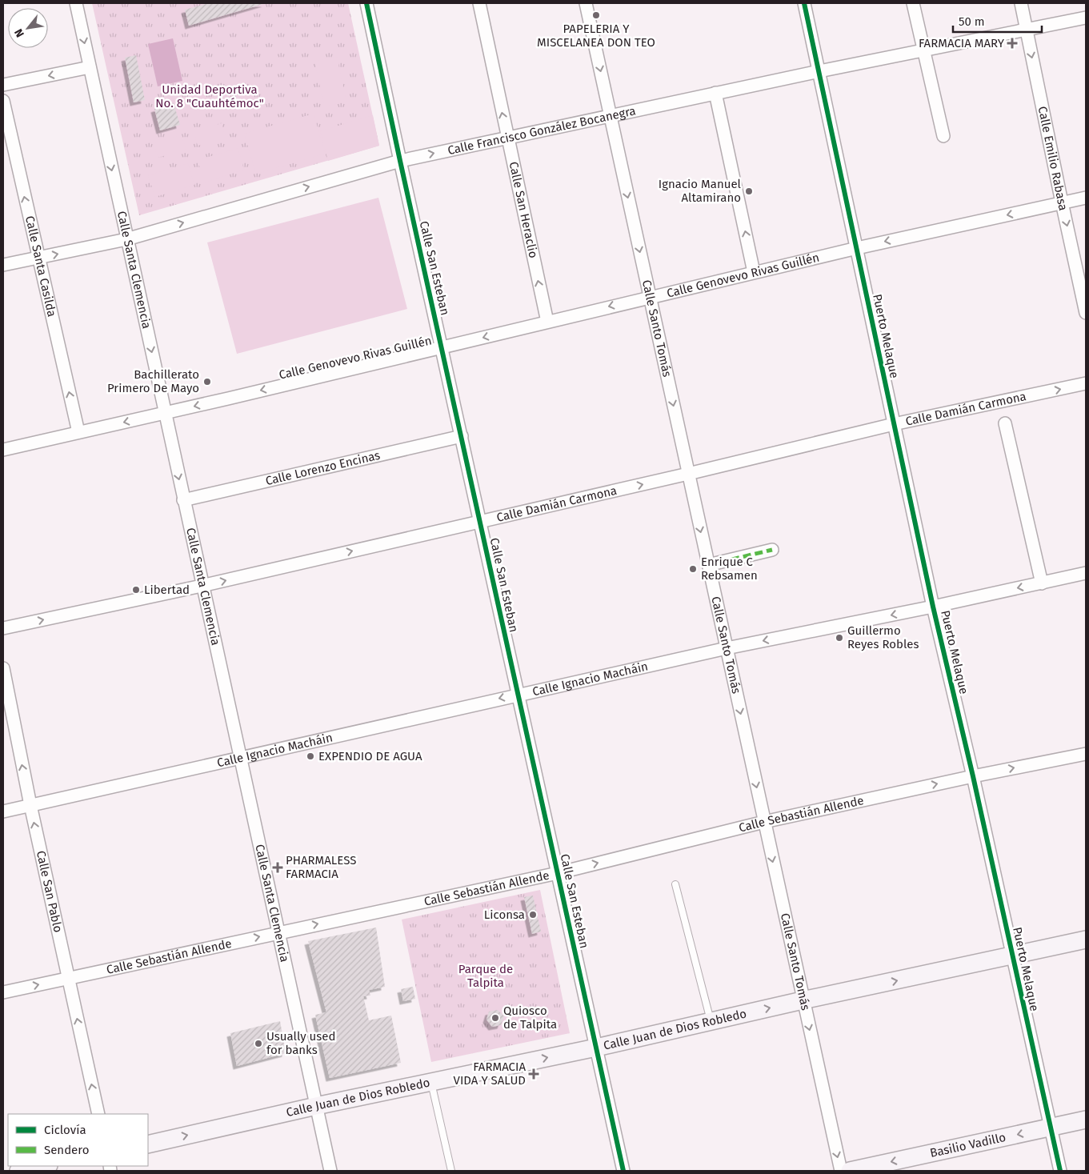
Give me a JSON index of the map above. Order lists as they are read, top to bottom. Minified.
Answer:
{"streets":{"street":["Calle Francisco González Bocanegra","Calle Emilio Rabasa","Calle San Heraclio","Calle Santa Casilda","Calle San Esteban","Calle Santa Clemencia","Calle Genovevo Rivas Guillén","Calle Santo Tomás","Puerto Melaque","Calle Damián Carmona","Calle Lorenzo Encinas","Calle Ignacio Macháin","Calle Sebastián Allende","Calle San Pablo","Calle Juan de Dios Robledo","Basilio Vadillo"]},"crossings":[["Calle Francisco González Bocanegra","Calle Emilio Rabasa"],["Calle Francisco González Bocanegra","Calle San Heraclio"],["Calle Francisco González Bocanegra","Calle Santa Casilda"],["Calle Francisco González Bocanegra","Calle San Esteban"],["Calle Francisco González Bocanegra","Calle Santa Clemencia"],["Calle Francisco González Bocanegra","Calle Santo Tomás"],["Calle Francisco González Bocanegra","Puerto Melaque"],["Calle Emilio Rabasa","Calle Genovevo Rivas Guillén"],["Calle San Heraclio","Calle Genovevo Rivas Guillén"],["Calle Santa Casilda","Calle Genovevo Rivas Guillén"],["Calle San Esteban","Calle Genovevo Rivas Guillén"],["Calle San Esteban","Calle Damián Carmona"],["Calle San Esteban","Calle Lorenzo Encinas"],["Calle San Esteban","Calle Ignacio Macháin"],["Calle San Esteban","Calle Sebastián Allende"],["Calle San Esteban","Calle Juan de Dios Robledo"],["Calle Santa Clemencia","Calle Genovevo Rivas Guillén"],["Calle Santa Clemencia","Calle Damián Carmona"],["Calle Santa Clemencia","Calle Lorenzo Encinas"],["Calle Santa Clemencia","Calle Ignacio Macháin"],["Calle Santa Clemencia","Calle Sebastián Allende"],["Calle Santa Clemencia","Calle Juan de Dios Robledo"],["Calle Genovevo Rivas Guillén","Calle Santo Tomás"],["Calle Genovevo Rivas Guillén","Puerto Melaque"],["Calle Santo Tomás","Calle Damián Carmona"],["Calle Santo Tomás","Calle Ignacio Macháin"],["Calle Santo Tomás","Calle Sebastián Allende"],["Calle Santo Tomás","Calle Juan de Dios Robledo"],["Puerto Melaque","Calle Damián Carmona"],["Puerto Melaque","Calle Ignacio Macháin"],["Puerto Melaque","Calle Sebastián Allende"],["Puerto Melaque","Calle Juan de Dios Robledo"],["Puerto Melaque","Basilio Vadillo"],["Calle Ignacio Macháin","Calle San Pablo"],["Calle Sebastián Allende","Calle San Pablo"]],"one_way":["Calle Francisco González Bocanegra","Calle San Heraclio","Calle Santa Casilda","Calle Santa Clemencia","Calle Genovevo Rivas Guillén","Calle Santo Tomás","Calle Damián Carmona","Calle Ignacio Macháin","Calle Sebastián Allende","Calle San Pablo","Calle Juan de Dios Robledo","Basilio Vadillo"],"parks":["Unidad Deportiva No. 8 \"Cuauhtémoc\"","Parque de Talpita"],"places":{"other":["PAPELERIA Y MISCELANEA DON TEO","Ignacio Manuel Altamirano","Bachillerato Primero De Mayo","Enrique C Rebsamen","Libertad","Guillermo Reyes Robles","EXPENDIO DE AGUA","Liconsa","Quiosco de Talpita","Usually used for banks"],"health":["FARMACIA MARY","PHARMALESS FARMACIA","FARMACIA VIDA Y SALUD"]},"legend":["Ciclovía","Sendero"],"scale_bar":"50 m","north":"bottom left"}
